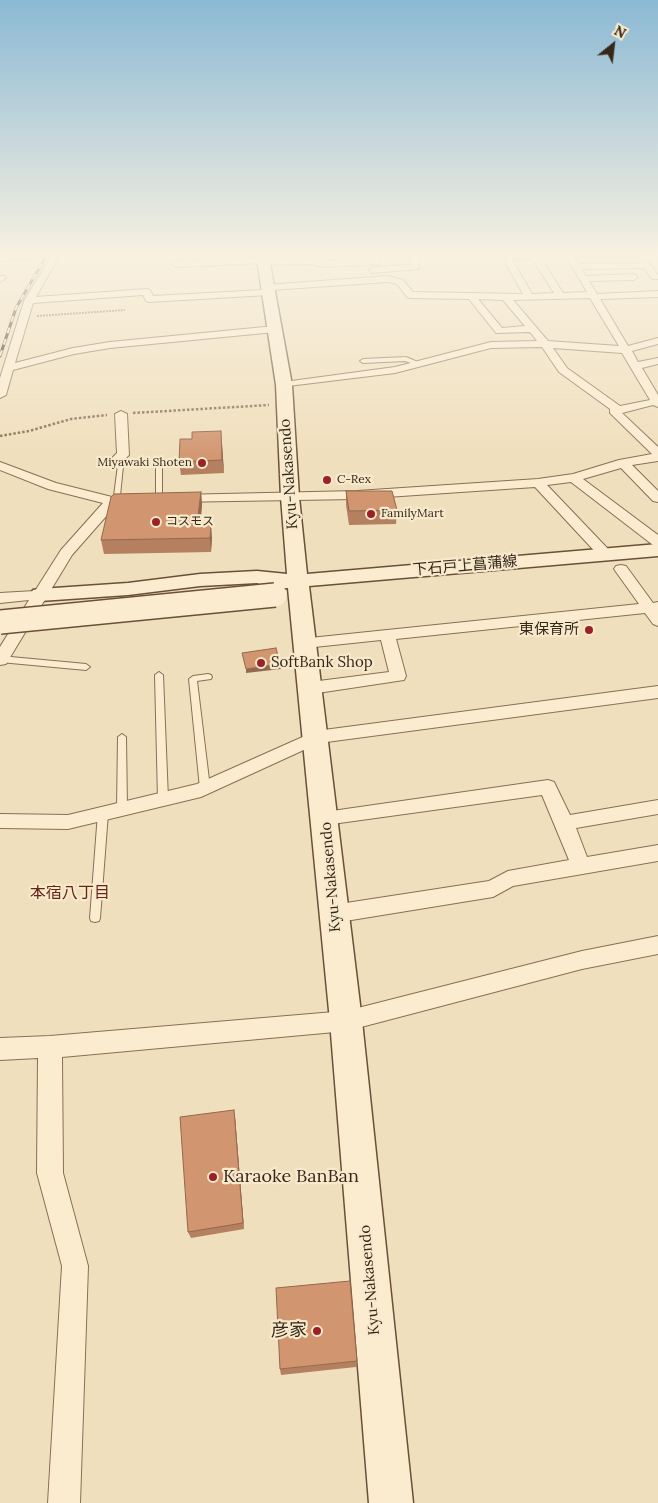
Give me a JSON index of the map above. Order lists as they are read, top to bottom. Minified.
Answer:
{"streets":{"main road":["Kyu-Nakasendo","下石戸上菖蒲線"]},"crossings":[["Kyu-Nakasendo","下石戸上菖蒲線"]],"districts":["本宿八丁目"],"places":["Miyawaki Shoten","C-Rex","FamilyMart","コスモス","東保育所","SoftBank Shop","Karaoke BanBan","彦家"],"north":"top right"}
